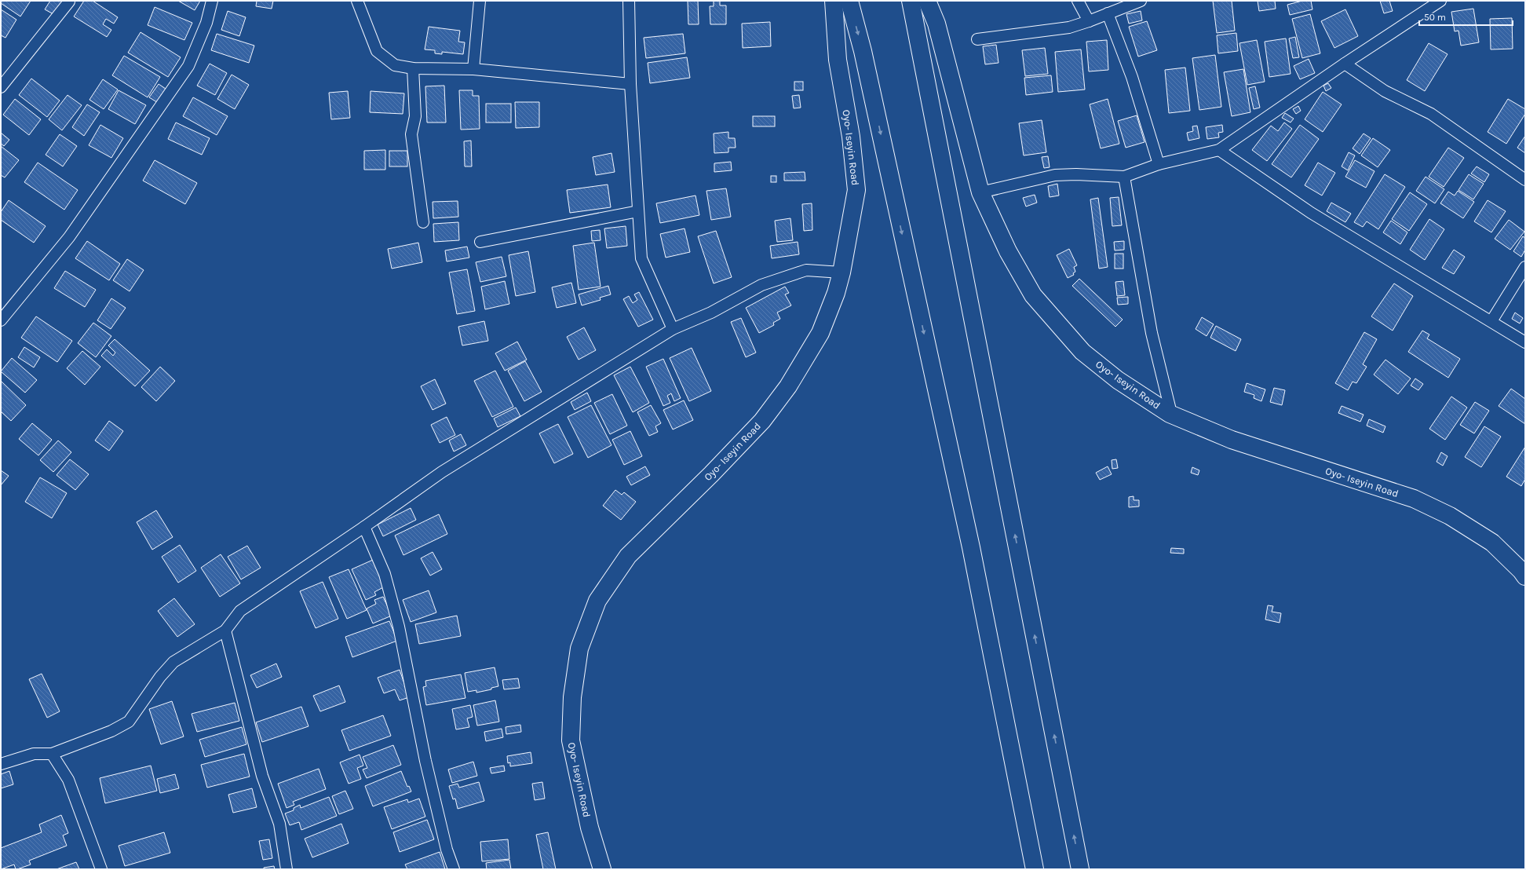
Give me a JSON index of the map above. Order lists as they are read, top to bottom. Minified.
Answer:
{"streets":{"main road":["Oyo- Iseyin Road"]},"scale_bar":"50 m"}
